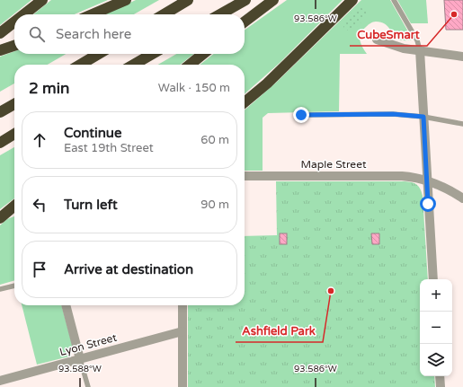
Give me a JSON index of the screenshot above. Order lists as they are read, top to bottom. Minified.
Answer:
{"streets":{"street":["Maple Street","Lyon Street"]},"places":["CubeSmart","Ashfield Park"],"page":{"search":"Search here","heading":["2 min","Walk · 150 m"],"list":[["Continue","East 19th Street","60 m"],["Turn left","90 m"],"Arrive at destination"],"map_buttons":["+","−"]},"coordinates":["93.586°W","93.588°W"]}
